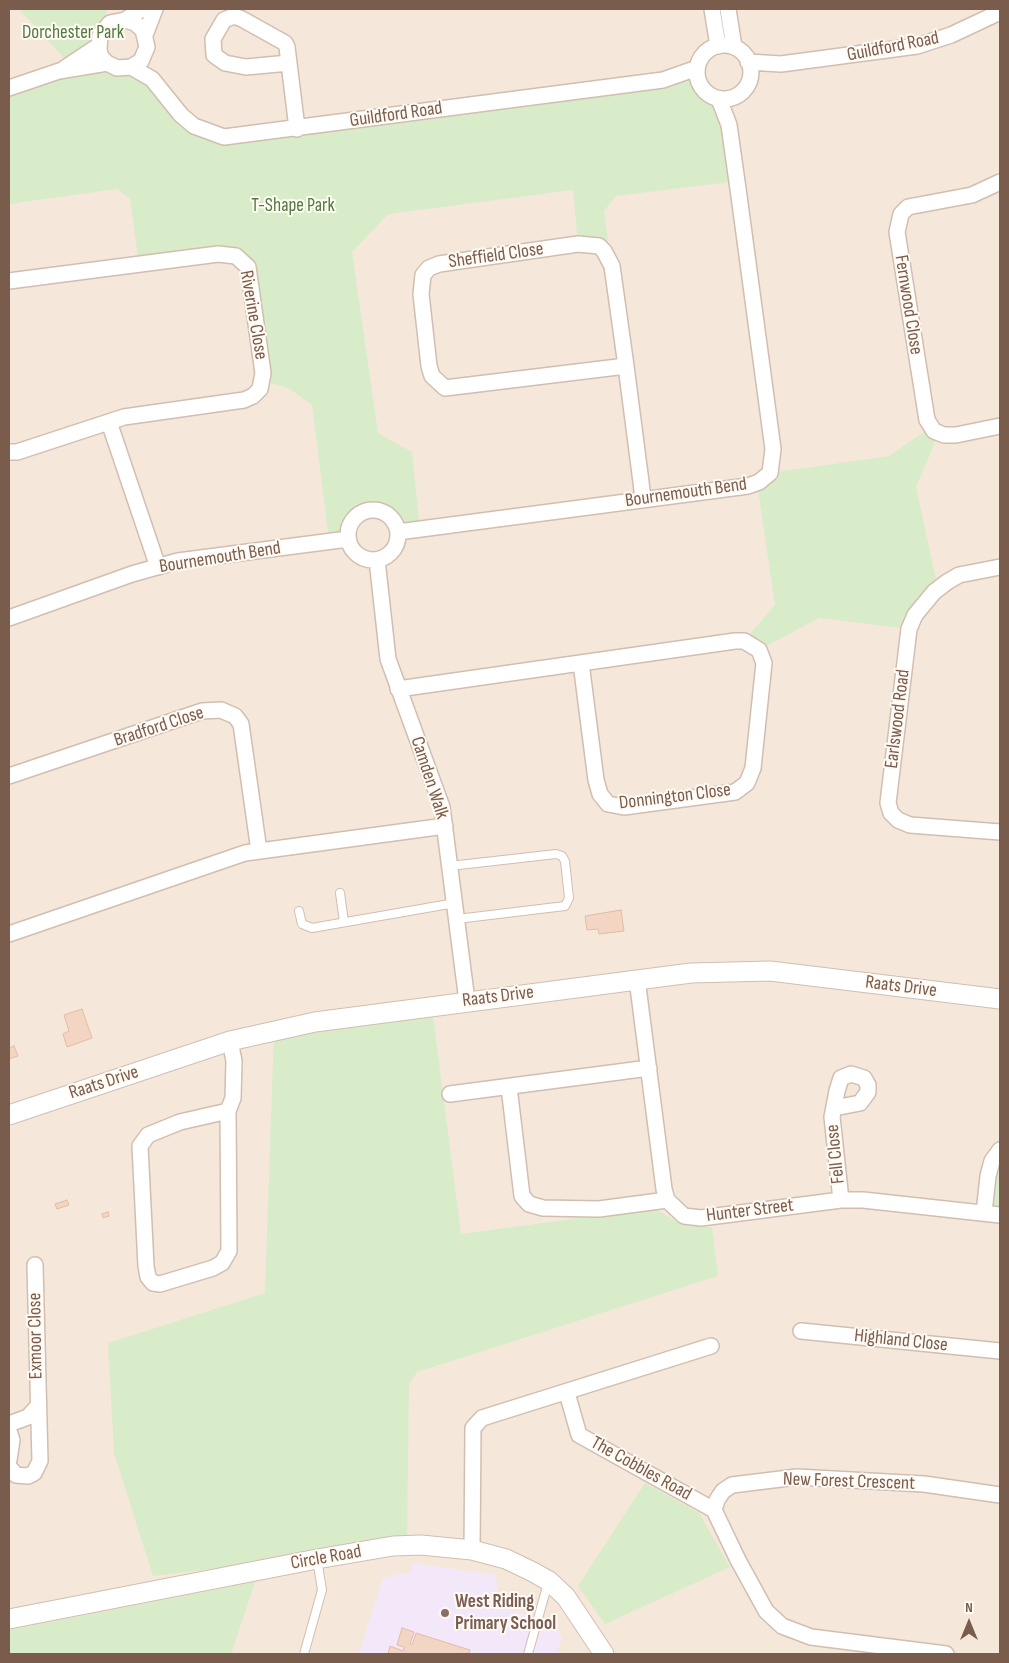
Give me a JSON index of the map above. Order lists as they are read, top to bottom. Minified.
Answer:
{"streets":{"street":["Guildford Road","Sheffield Close","Fernwood Close","Riverine Close","Bournemouth Bend","Earlswood Road","Bradford Close","Camden Walk","Donnington Close","Raats Drive","Fell Close","Hunter Street","Exmoor Close","Highland Close","The Cobbles Road","New Forest Crescent","Circle Road"]},"crossings":[["Guildford Road","Bournemouth Bend"],["Sheffield Close","Bournemouth Bend"],["Bournemouth Bend","Camden Walk"],["Camden Walk","Donnington Close"],["Camden Walk","Raats Drive"],["Fell Close","Hunter Street"],["The Cobbles Road","New Forest Crescent"]],"parks":["Dorchester Park","T-Shape Park"],"places":["West Riding Primary School"],"north":"top"}
